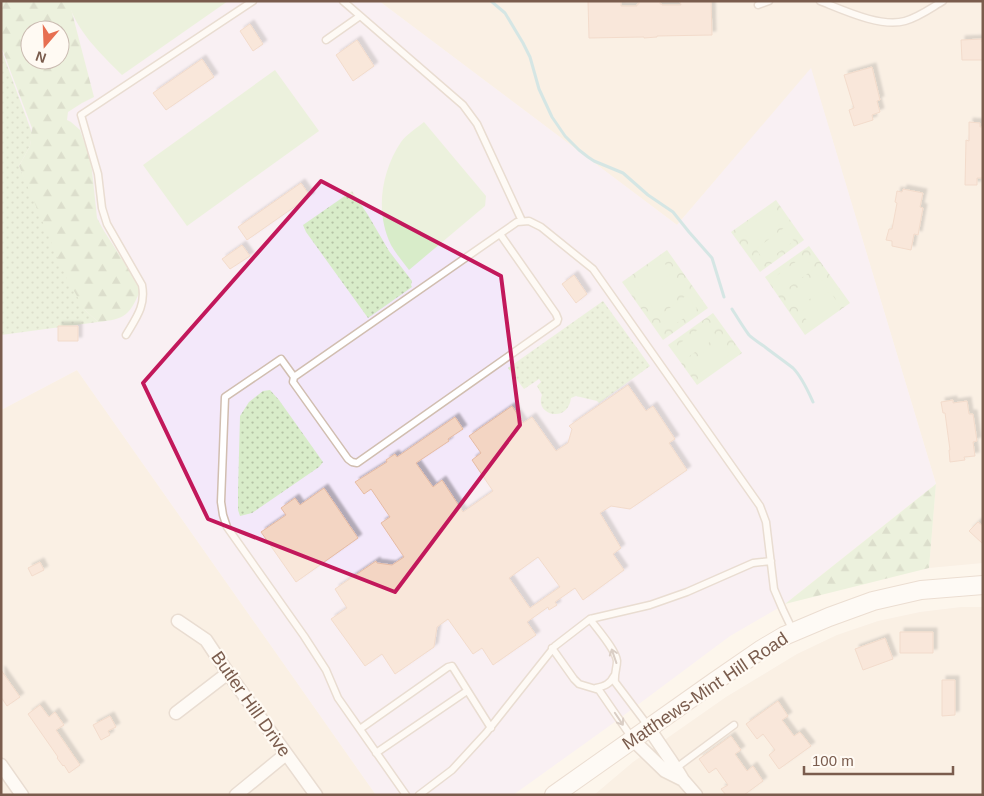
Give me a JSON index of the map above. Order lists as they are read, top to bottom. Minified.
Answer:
{"streets":{"street":["Matthews-Mint Hill Road","Butler Hill Drive"]},"scale_bar":"100 m","north":"bottom"}
